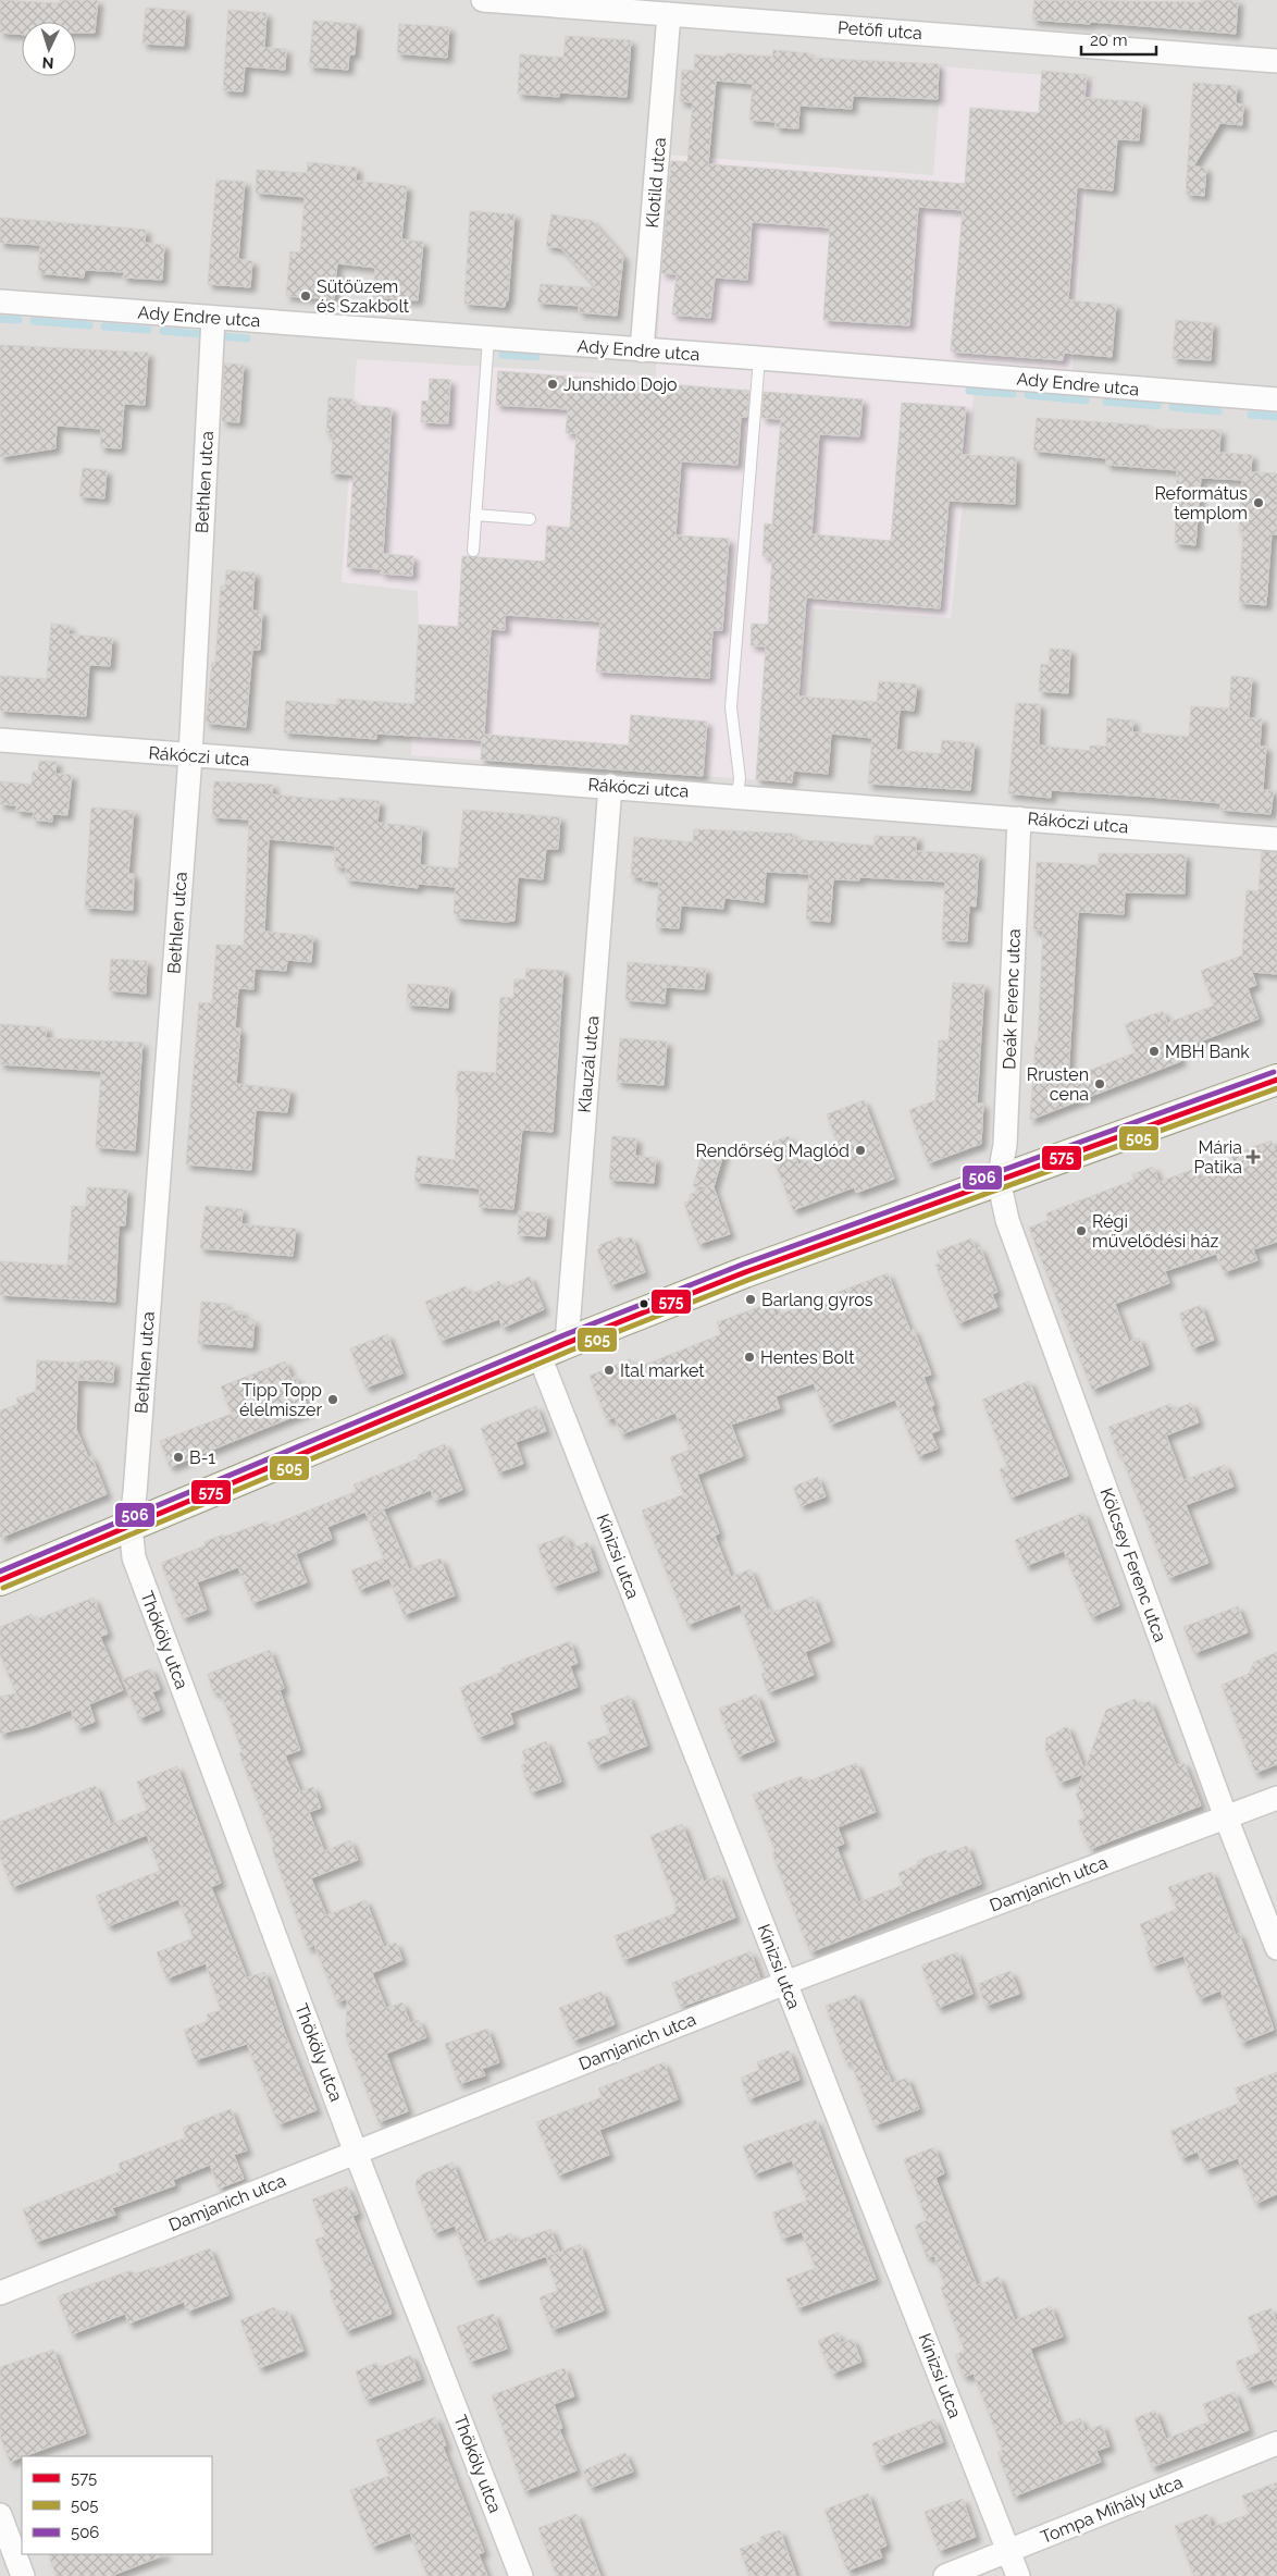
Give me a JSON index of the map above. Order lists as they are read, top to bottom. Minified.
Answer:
{"streets":{"street":["Petőfi utca","Klotild utca","Ady Endre utca","Bethlen utca","Rákóczi utca","Deák Ferenc utca","Klauzál utca","Kinizsi utca","Kölcsey Ferenc utca","Thököly utca","Damjanich utca","Tompa Mihály utca"]},"crossings":[["Petőfi utca","Klotild utca"],["Klotild utca","Ady Endre utca"],["Ady Endre utca","Bethlen utca"],["Bethlen utca","Rákóczi utca"],["Bethlen utca","Thököly utca"],["Rákóczi utca","Deák Ferenc utca"],["Rákóczi utca","Klauzál utca"],["Deák Ferenc utca","Kölcsey Ferenc utca"],["Kinizsi utca","Damjanich utca"],["Kinizsi utca","Tompa Mihály utca"],["Kölcsey Ferenc utca","Damjanich utca"],["Thököly utca","Damjanich utca"]],"places":{"other":["Sütőüzem és Szakbolt","Junshido Dojo","Református templom","MBH Bank","Rrusten cena","Rendőrség Maglód","Régi művelődési ház","Barlang gyros","Hentes Bolt","Ital market","Tipp Topp élelmiszer","B-1"],"health":["Mária Patika"]},"lines":["transit line 506","transit line 575","transit line 505"],"legend":["575","505","506"],"scale_bar":"20 m","north":"bottom"}
